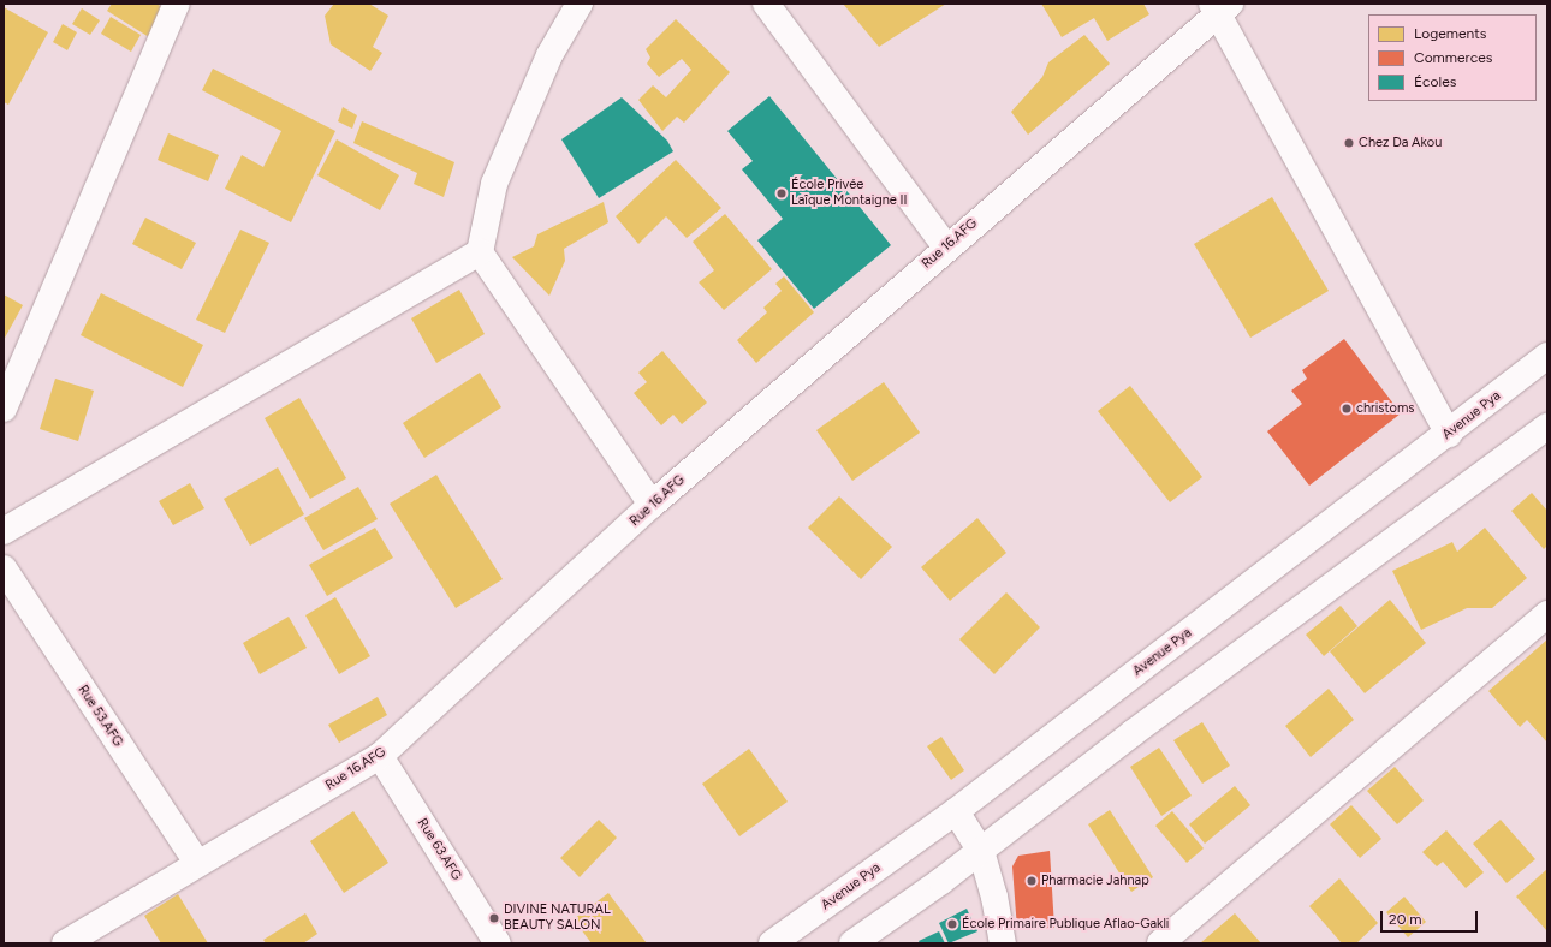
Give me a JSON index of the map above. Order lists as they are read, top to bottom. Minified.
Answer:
{"streets":{"street":["Rue 16.AFG","Avenue Pya","Rue 53.AFG","Rue 63.AFG"]},"crossings":[["Rue 16.AFG","Rue 53.AFG"],["Rue 16.AFG","Rue 63.AFG"]],"places":["Chez Da Akou","École Privée Laîque Montaigne II","christoms","Pharmacie Jahnap","DIVINE NATURAL BEAUTY SALON","École Primaire Publique Aflao-Gakli"],"legend":["Logements","Commerces","Écoles"],"scale_bar":"20 m"}
